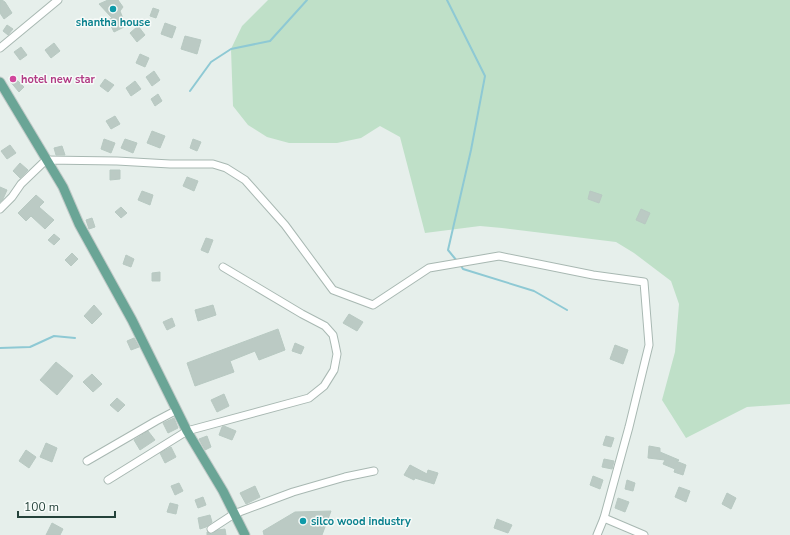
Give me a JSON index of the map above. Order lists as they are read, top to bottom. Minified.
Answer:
{"places":["shantha house","hotel new star","silco wood industry"],"scale_bar":"100 m"}
